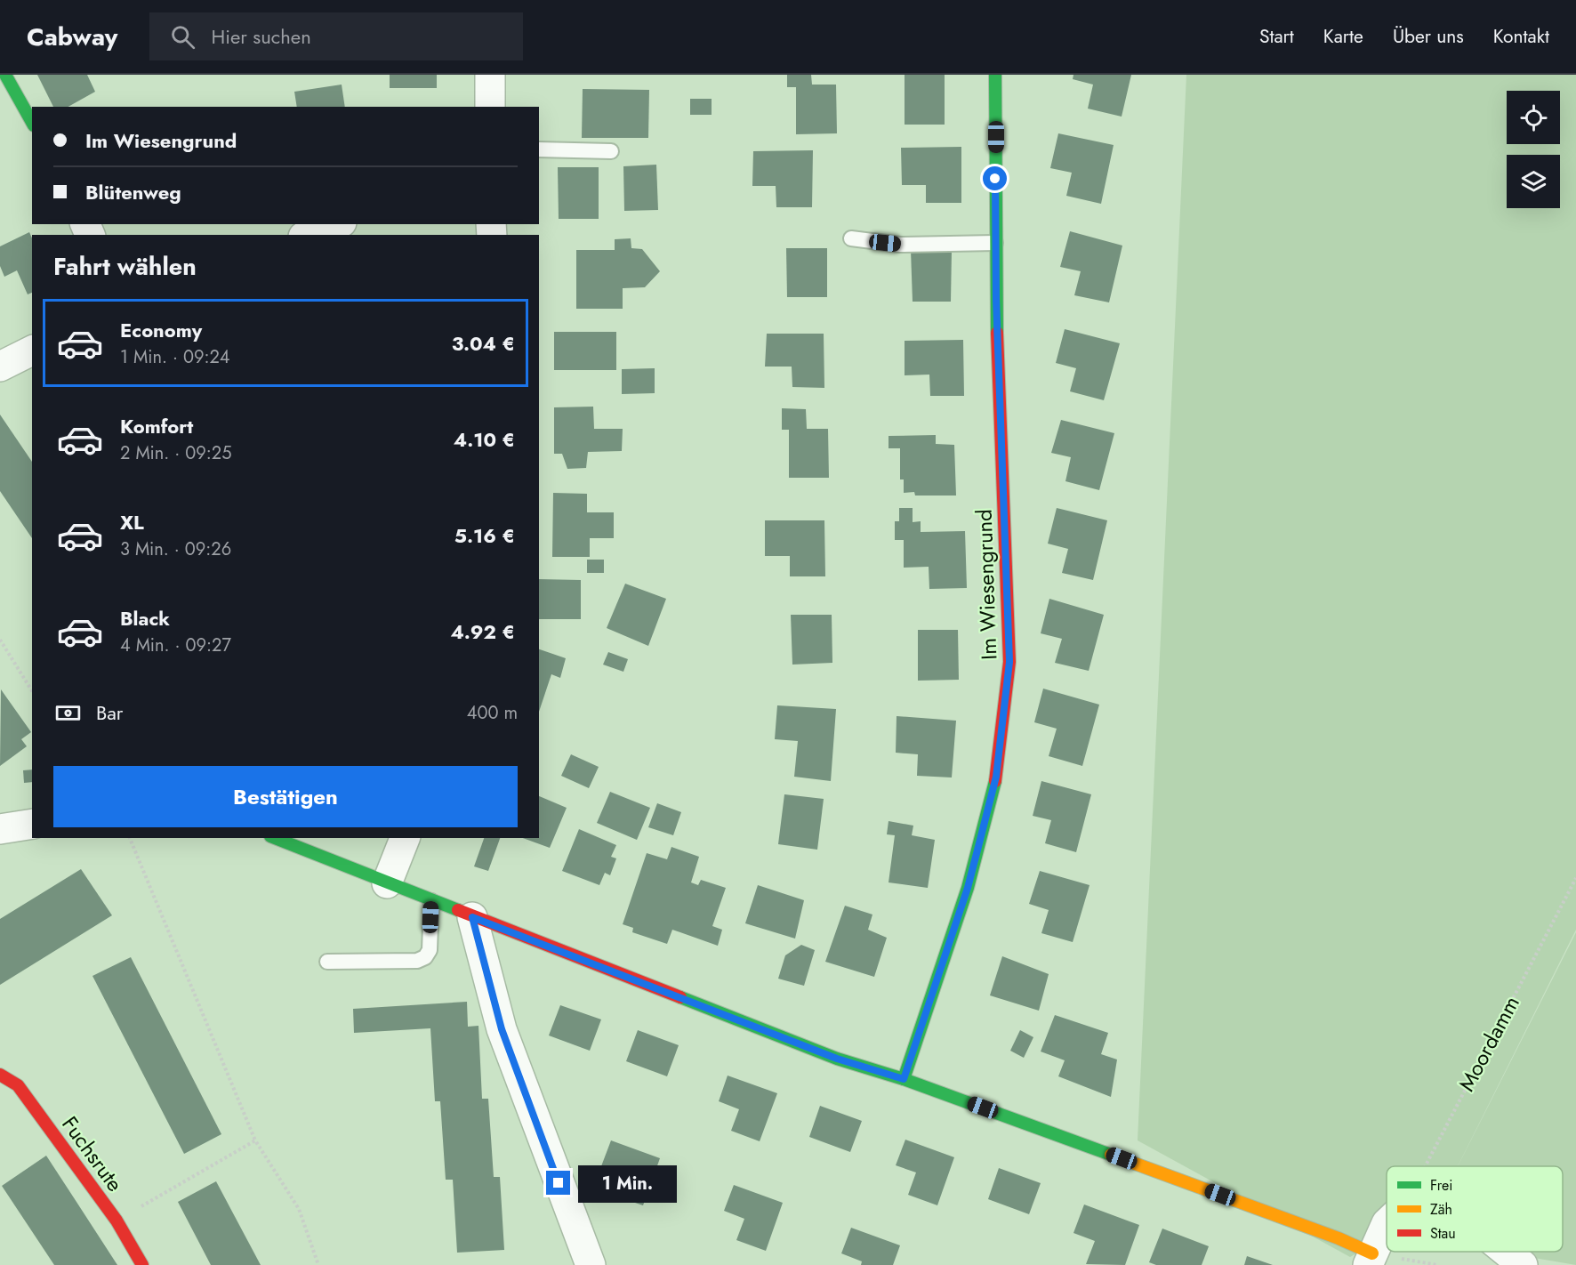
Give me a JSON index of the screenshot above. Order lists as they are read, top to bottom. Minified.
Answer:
{"streets":{"street":["Im Wiesengrund","Fuchsrute"],"path":["Moordamm"]},"legend":["Frei","Zäh","Stau"],"page":{"header":"Cabway","search":"Hier suchen","nav":["Start","Karte","Über uns","Kontakt"],"banner":["Im Wiesengrund","Blütenweg"],"heading":"Fahrt wählen","list":[{"name":"Economy","note":"1 Min. · 09:24","value":"3.04 €"},{"name":"Komfort","note":"2 Min. · 09:25","value":"4.10 €"},{"name":"XL","note":"3 Min. · 09:26","value":"5.16 €"},{"name":"Black","note":"4 Min. · 09:27","value":"4.92 €"}],"pay":["Bar","400 m"],"buttons":"Bestätigen","bubble":"1 Min."}}
